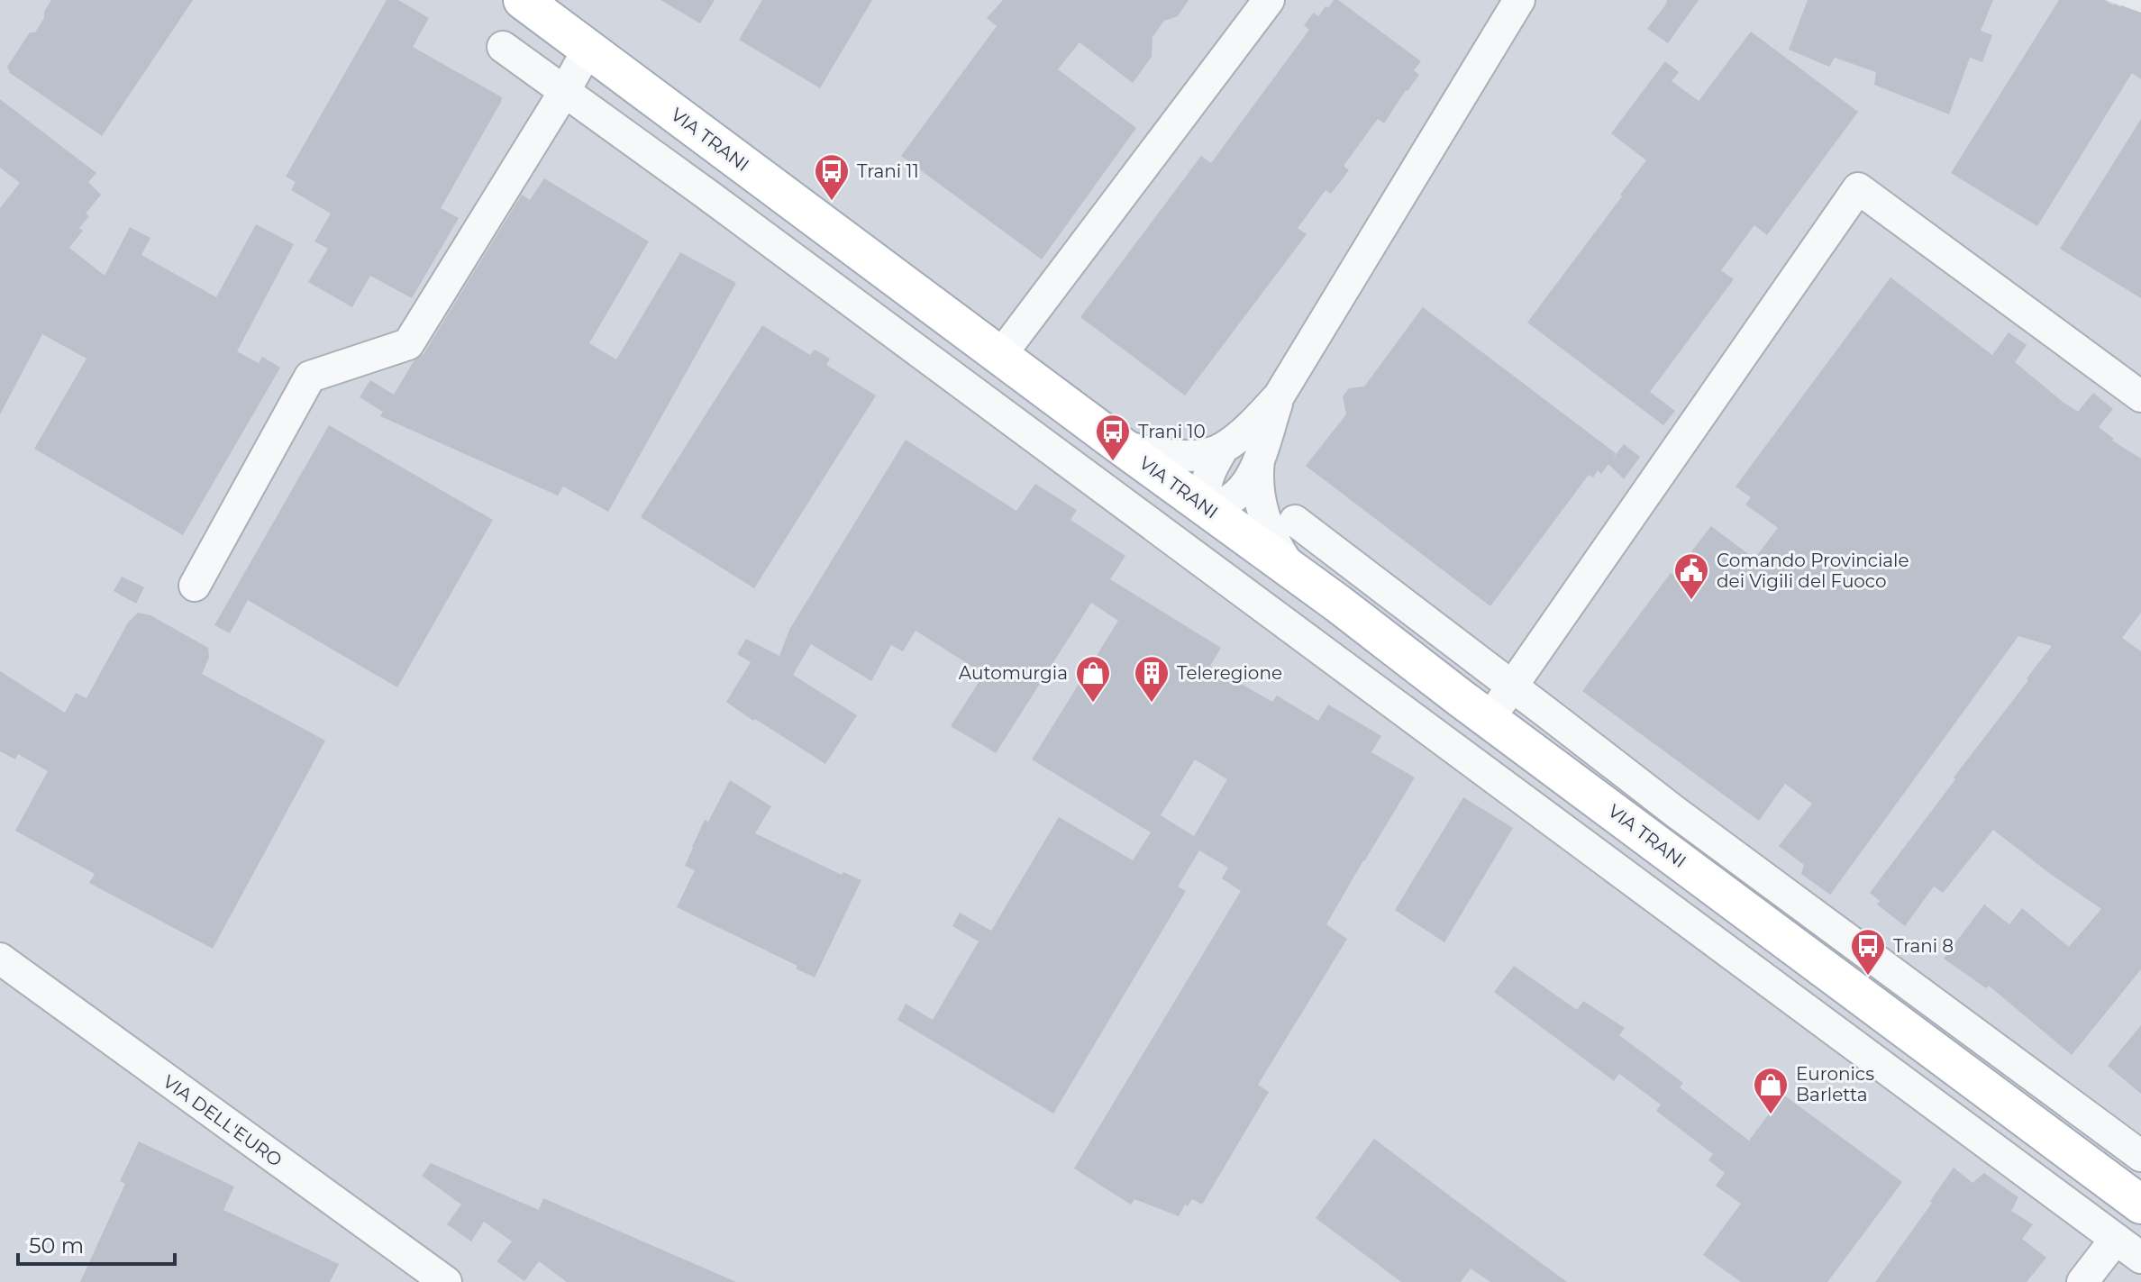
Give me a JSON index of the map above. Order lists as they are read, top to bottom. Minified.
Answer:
{"streets":{"main road":["VIA TRANI"],"street":["VIA DELL'EURO"]},"places":{"bus stop":["Trani 11","Trani 10","Trani 8"],"public building":["Comando Provinciale dei Vigili del Fuoco"],"shop":["Automurgia","Euronics Barletta"],"building":["Teleregione"]},"scale_bar":"50 m"}
